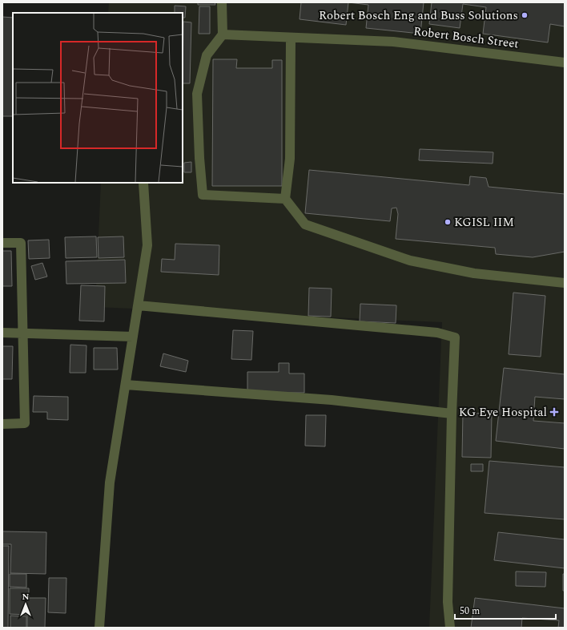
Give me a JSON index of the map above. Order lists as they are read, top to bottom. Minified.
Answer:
{"streets":{"street":["Robert Bosch Street"]},"places":{"other":["Robert Bosch Eng and Buss Solutions","KGISL IIM"],"health":["KG Eye Hospital"]},"scale_bar":"50 m","north":"top"}
